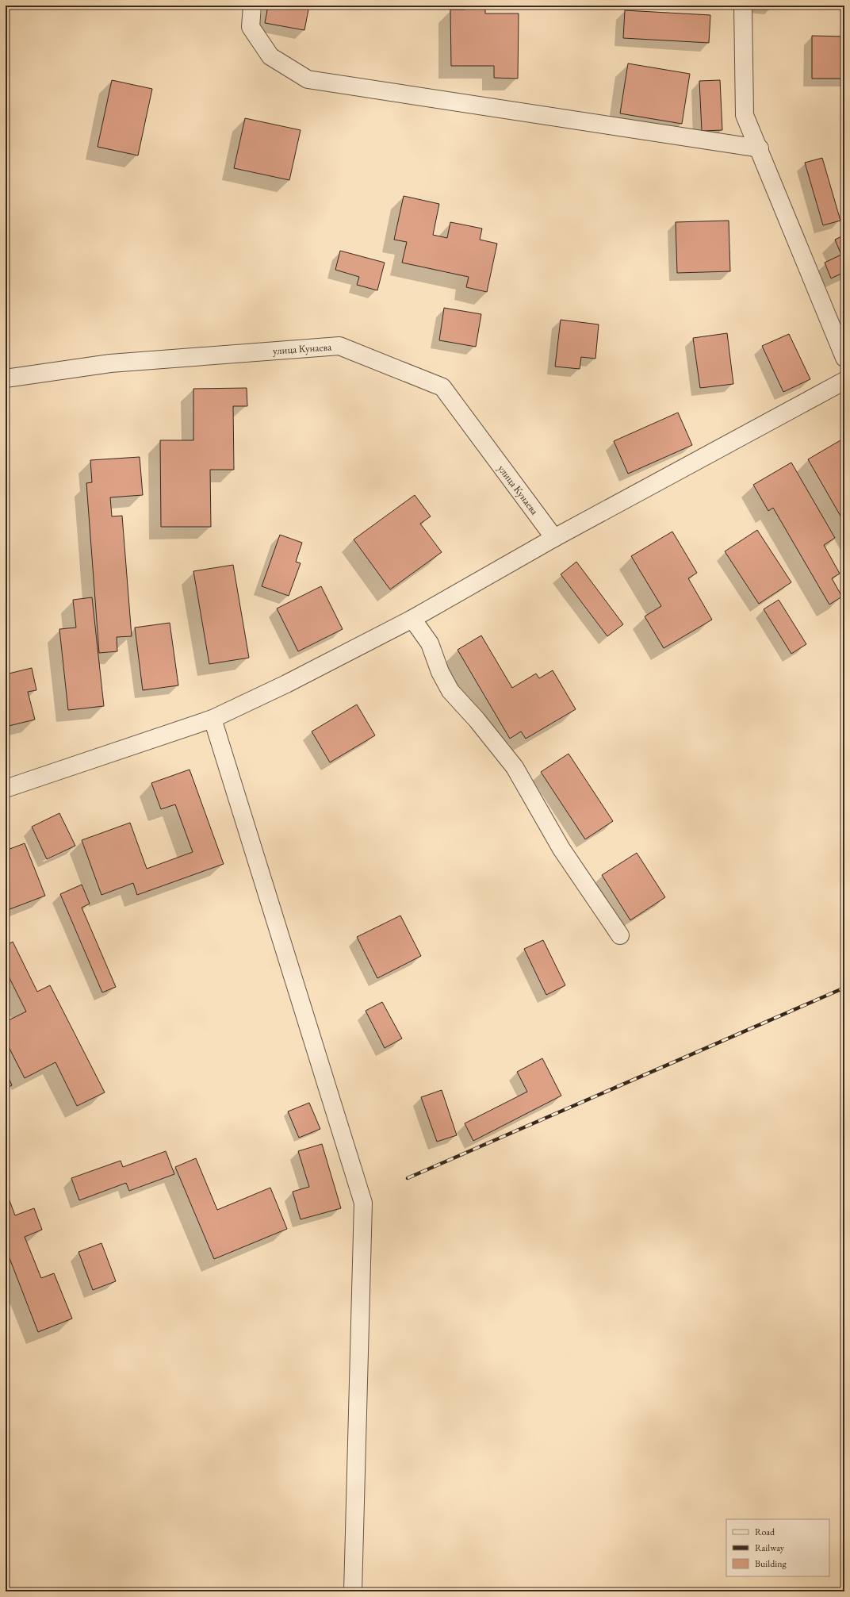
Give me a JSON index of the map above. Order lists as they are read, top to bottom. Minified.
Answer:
{"streets":{"street":["улица Кунаева"]},"legend":["Road","Railway","Building"]}
